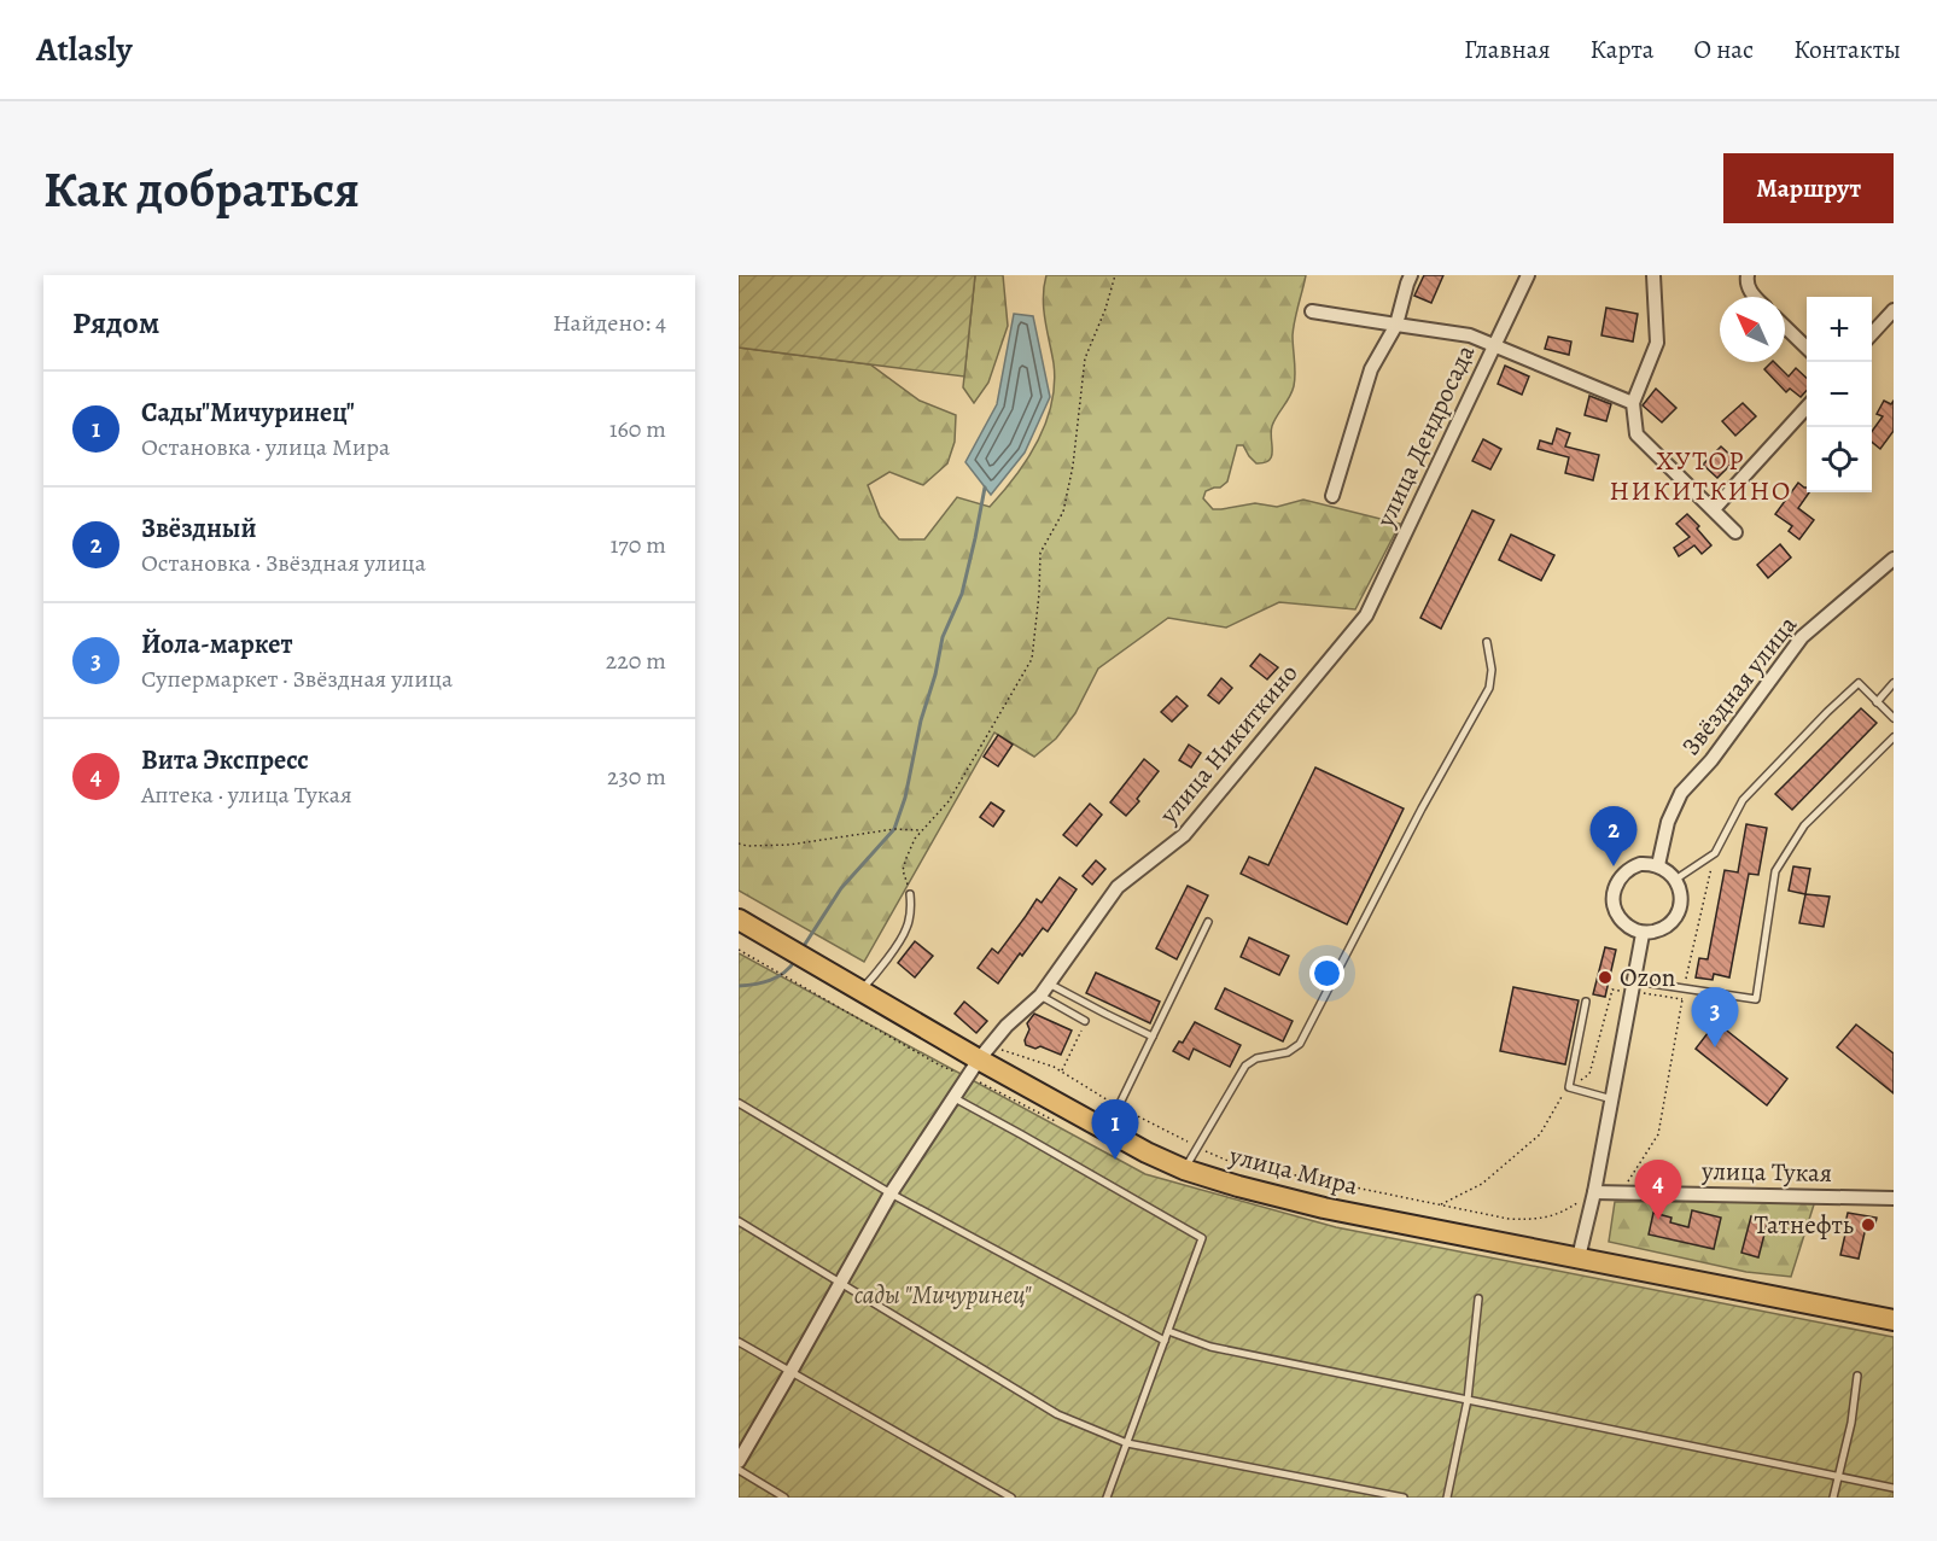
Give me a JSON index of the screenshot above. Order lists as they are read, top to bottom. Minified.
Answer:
{"streets":{"main road":["улица Мира"],"street":["улица Дендросада","Звёздная улица","улица Никиткино","улица Тукая"]},"crossings":[["улица Дендросада","улица Никиткино"],["улица Никиткино","улица Мира"]],"districts":["ХУТОР НИКИТКИНО"],"parks":["сады \"Мичуринец\""],"places":["Ozon","Татнефть"],"north":"top left","page":{"header":"Atlasly","nav":["Главная","Карта","О нас","Контакты"],"buttons":"Маршрут","title":"Как добраться","heading":["Рядом","Найдено: 4"],"map_buttons":["+","−"],"list":[{"mark":"1","name":"Сады\"Мичуринец\"","note":"Остановка · улица Мира","value":"160 m"},{"mark":"2","name":"Звёздный","note":"Остановка · Звёздная улица","value":"170 m"},{"mark":"3","name":"Йола-маркет","note":"Супермаркет · Звёздная улица","value":"220 m"},{"mark":"4","name":"Вита Экспресс","note":"Аптека · улица Тукая","value":"230 m"}],"pins":["2","3","1","4"]}}
